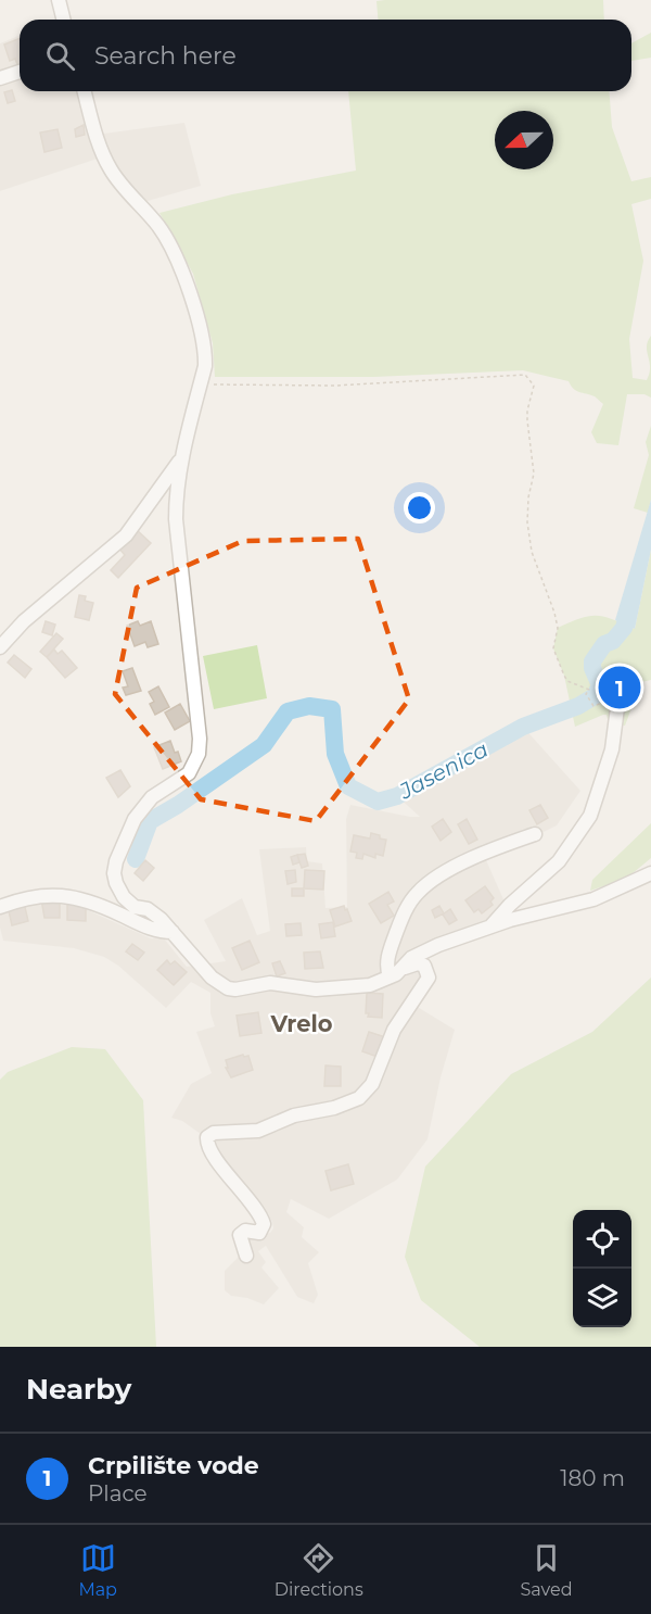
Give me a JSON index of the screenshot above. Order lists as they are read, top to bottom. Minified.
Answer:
{"districts":["Vrelo"],"water":["Jasenica"],"north":"left","page":{"search":"Search here","pins":"1","heading":"Nearby","list":[{"mark":"1","name":"Crpilište vode","note":"Place","value":"180 m"}],"nav":["Map","Directions","Saved"]}}
